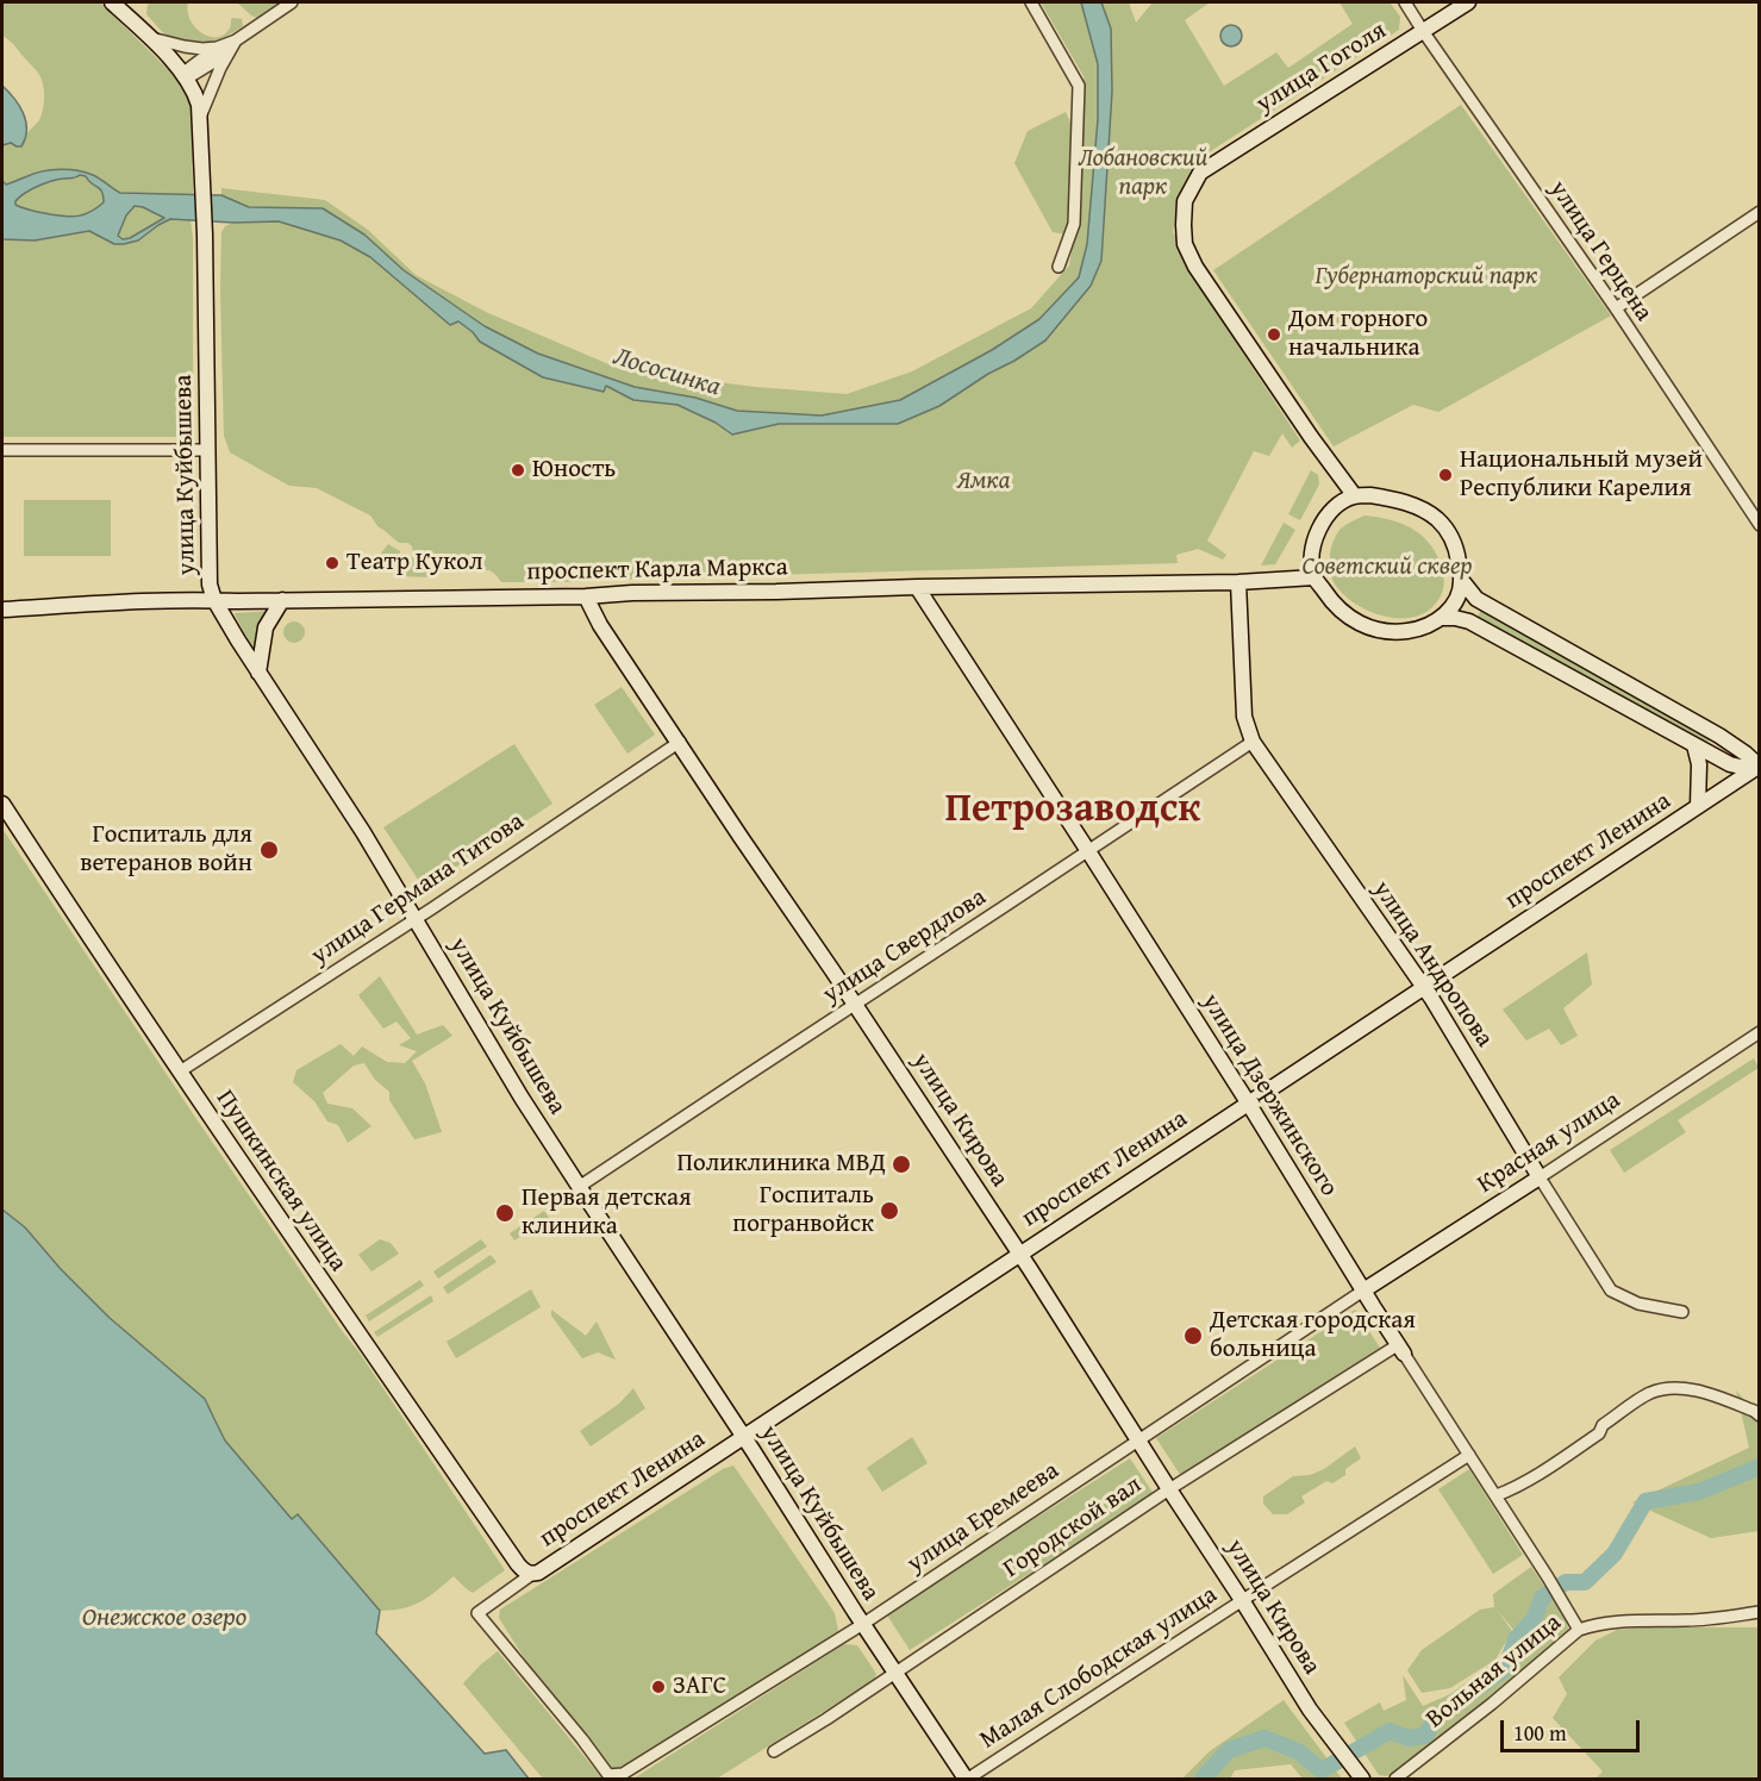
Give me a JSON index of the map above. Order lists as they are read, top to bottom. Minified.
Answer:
{"streets":{"main road":["улица Гоголя","улица Куйбышева","проспект Карла Маркса","проспект Ленина","улица Андропова","улица Дзержинского","улица Кирова","Красная улица","Пушкинская улица"],"street":["улица Герцена","улица Германа Титова","улица Свердлова","улица Еремеева","Городской вал","Малая Слободская улица","Вольная улица"]},"crossings":[["улица Гоголя","улица Герцена"],["улица Гоголя","проспект Карла Маркса"],["улица Куйбышева","проспект Карла Маркса"],["улица Куйбышева","проспект Ленина"],["улица Куйбышева","улица Германа Титова"],["улица Куйбышева","улица Свердлова"],["улица Куйбышева","улица Еремеева"],["улица Куйбышева","Городской вал"],["улица Куйбышева","Малая Слободская улица"],["проспект Карла Маркса","улица Андропова"],["проспект Карла Маркса","улица Дзержинского"],["проспект Карла Маркса","улица Кирова"],["проспект Ленина","улица Андропова"],["проспект Ленина","улица Дзержинского"],["проспект Ленина","улица Кирова"],["проспект Ленина","Пушкинская улица"],["проспект Ленина","улица Еремеева"],["улица Германа Титова","улица Кирова"],["улица Германа Титова","Пушкинская улица"],["улица Свердлова","улица Андропова"],["улица Свердлова","улица Дзержинского"],["улица Свердлова","улица Кирова"],["улица Андропова","Красная улица"],["улица Дзержинского","Красная улица"],["улица Дзержинского","улица Еремеева"],["улица Дзержинского","Городской вал"],["улица Дзержинского","Малая Слободская улица"],["улица Дзержинского","Вольная улица"],["улица Кирова","улица Еремеева"],["улица Кирова","Городской вал"],["улица Кирова","Малая Слободская улица"],["Красная улица","улица Еремеева"]],"districts":["Петрозаводск"],"water":["Лососинка","Онежское озеро"],"parks":["Лобановский парк","Губернаторский парк","Ямка","Советский сквер"],"places":["Дом горного начальника","Юность","Национальный музей Республики Карелия","Театр Кукол","Госпиталь для ветеранов войн","Поликлиника МВД","Госпиталь погранвойск","Первая детская клиника","Детская городская больница","ЗАГС"],"scale_bar":"100 m"}
